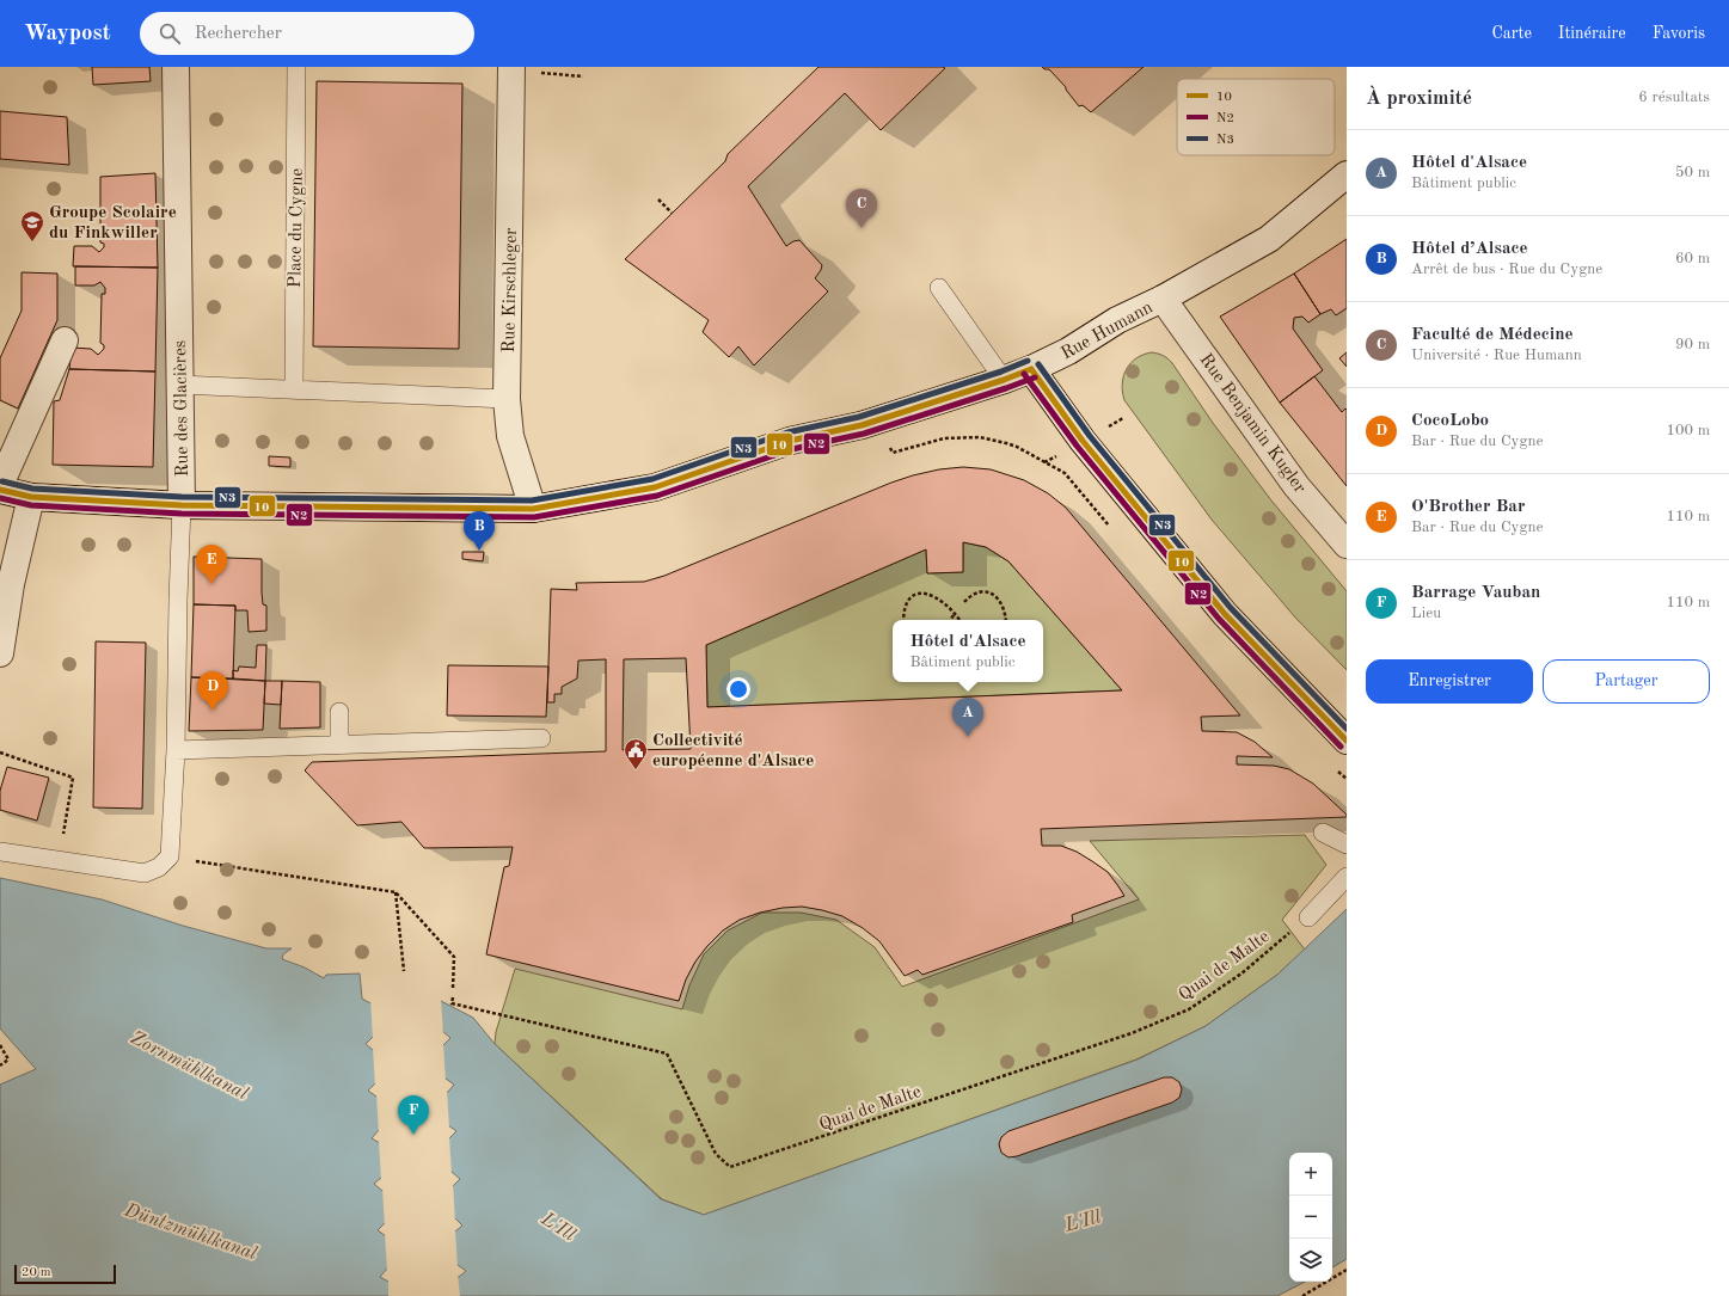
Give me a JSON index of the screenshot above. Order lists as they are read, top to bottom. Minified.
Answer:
{"streets":{"street":["Rue Kirschleger","Rue Humann","Rue des Glacières","Rue Benjamin Kugler"],"lane":["Place du Cygne"],"path":["Quai de Malte"]},"crossings":[["Rue Kirschleger","Rue Humann"],["Rue Humann","Rue des Glacières"],["Rue Humann","Rue Benjamin Kugler"]],"water":["Zornmühlkanal","L'Ill","Düntzmühlkanal"],"places":{"school or university":["Groupe Scolaire du Finkwiller"],"public building":["Collectivité européenne d'Alsace"]},"lines":["transit line N3","transit line 10","transit line N2"],"legend":["10","N2","N3"],"scale_bar":"20 m","page":{"header":"Waypost","search":"Rechercher","nav":["Carte","Itinéraire","Favoris"],"heading":["À proximité","6 résultats"],"list":[{"mark":"A","name":"Hôtel d'Alsace","note":"Bâtiment public","value":"50 m"},{"mark":"B","name":"Hôtel d’Alsace","note":"Arrêt de bus · Rue du Cygne","value":"60 m"},{"mark":"C","name":"Faculté de Médecine","note":"Université · Rue Humann","value":"90 m"},{"mark":"D","name":"CocoLobo","note":"Bar · Rue du Cygne","value":"100 m"},{"mark":"E","name":"O'Brother Bar","note":"Bar · Rue du Cygne","value":"110 m"},{"mark":"F","name":"Barrage Vauban","note":"Lieu","value":"110 m"}],"pins":["C","B","E","D","A","F"],"popup":["Hôtel d'Alsace","Bâtiment public"],"buttons":["Enregistrer","Partager"],"map_buttons":["+","−"],"scale":"20 m"}}
